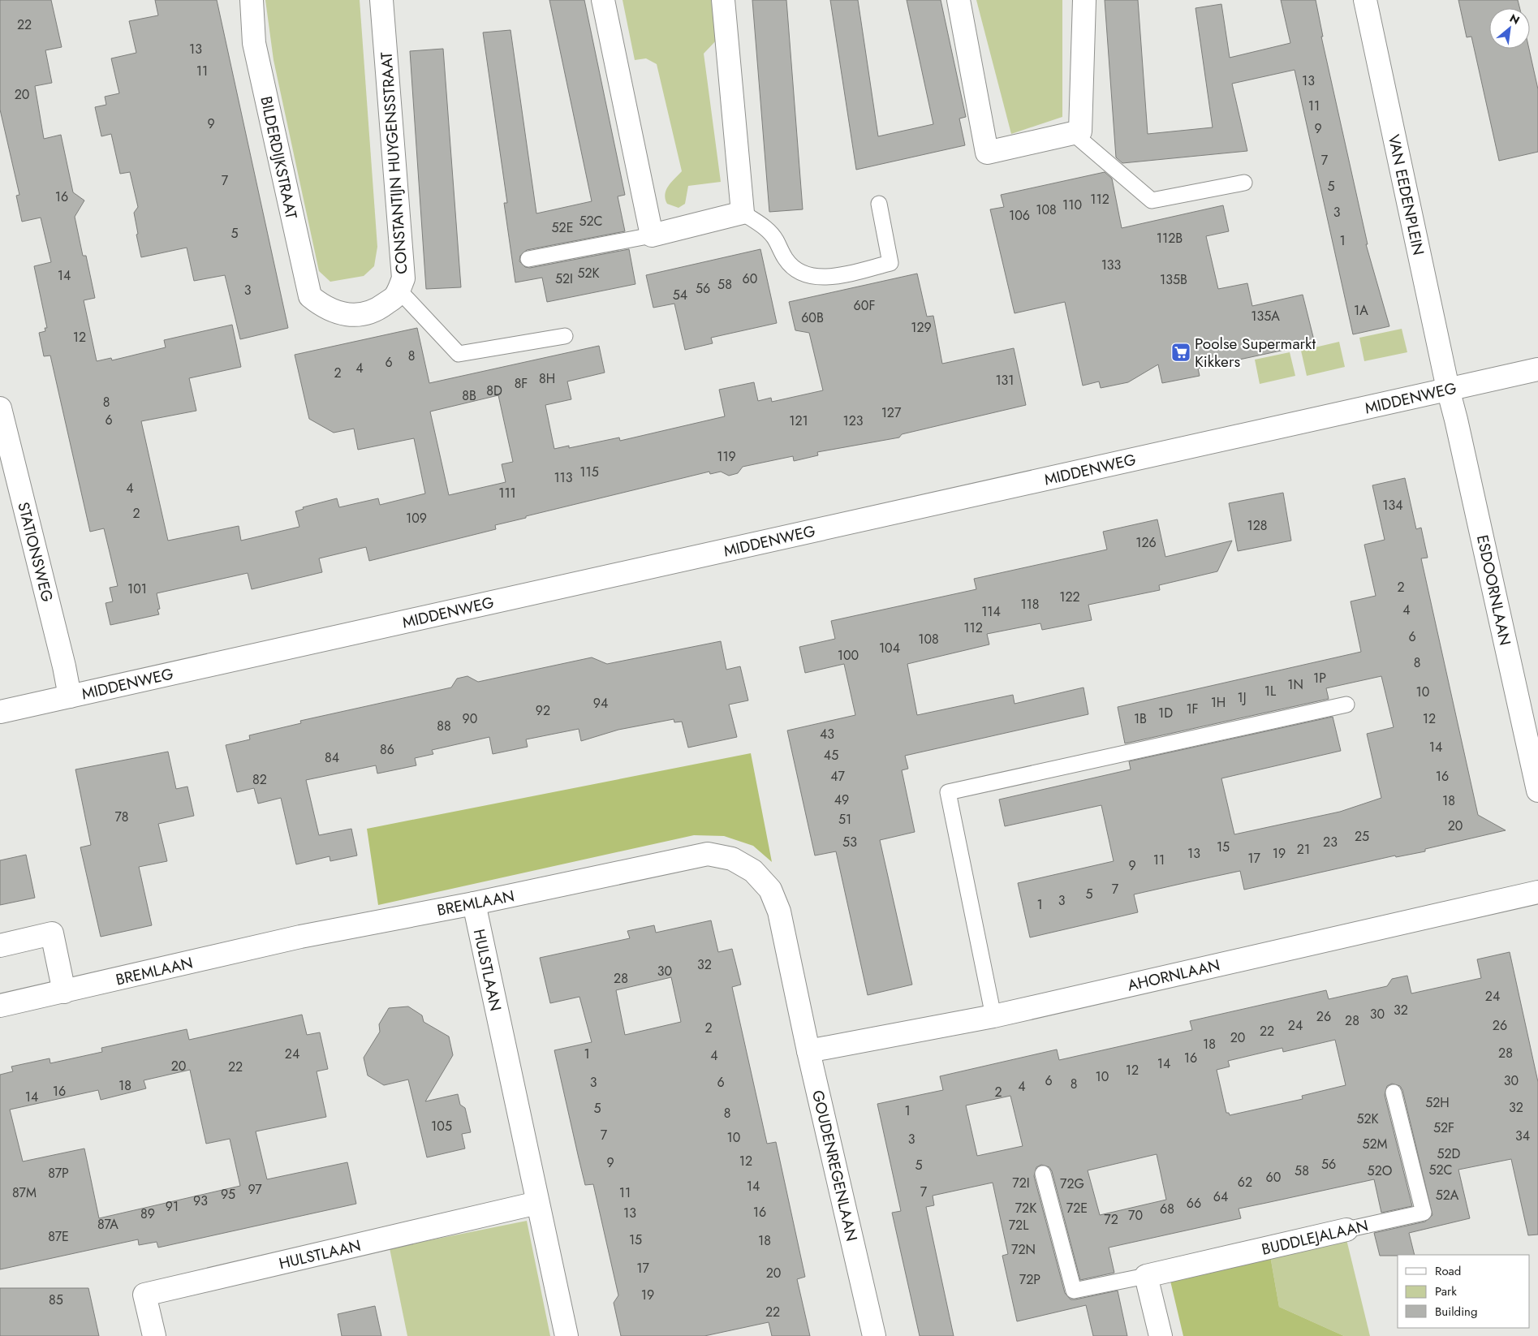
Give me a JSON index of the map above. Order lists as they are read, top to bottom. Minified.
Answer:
{"streets":{"street":["BILDERDIJKSTRAAT","CONSTANTIJN HUYGENSSTRAAT","VAN EEDENPLEIN","MIDDENWEG","STATIONSWEG","ESDOORNLAAN","BREMLAAN","HULSTLAAN","AHORNLAAN","GOUDENREGENLAAN","BUDDLEJALAAN"]},"crossings":[["BILDERDIJKSTRAAT","CONSTANTIJN HUYGENSSTRAAT"],["VAN EEDENPLEIN","MIDDENWEG"],["VAN EEDENPLEIN","ESDOORNLAAN"],["MIDDENWEG","STATIONSWEG"],["MIDDENWEG","ESDOORNLAAN"],["BREMLAAN","HULSTLAAN"],["BREMLAAN","GOUDENREGENLAAN"],["AHORNLAAN","GOUDENREGENLAAN"]],"places":{"supermarket":["Poolse Supermarkt Kikkers"]},"house_numbers":["22","13","11","13","20","11","9","9","7","7","5","16","112","110","108","3","106","52C","52E","5","112B","1","133","52K","14","52I","60","135B","58","56","3","54","60F","1A","135A","60B","129","12","8","6","4","2","8H","131","8F","8D","8B","8","127","6","121","123","119","115","113","4","111","134","2","109","128","126","2","101","122","118","4","114","112","6","108","104","100","8","1P","1N","1L","10","1J","1H","94","1F","92","1D","90","1B","12","88","43","14","86","45","84","47","16","82","49","18","78","51","20","25","53","23","15","21","13","19","17","11","9","7","5","3","1","32","30","28","24","32","30","26","28","24","26","2","22","20","18","28","24","1","4","16","14","20","22","12","10","6","30","3","6","8","18","4","16","2","14","52H","32","5","1","8","52K","105","52F","7","34","10","3","52M","52D","12","9","56","5","52C","58","52O","87P","60","62","72I","72G","14","97","7","87M","11","95","52A","64","93","66","91","72K","72E","68","16","13","89","70","72","87A","72L","87E","15","18","72N","17","20","72P","19","85","22"],"legend":["Road","Park","Building"],"north":"top right"}
